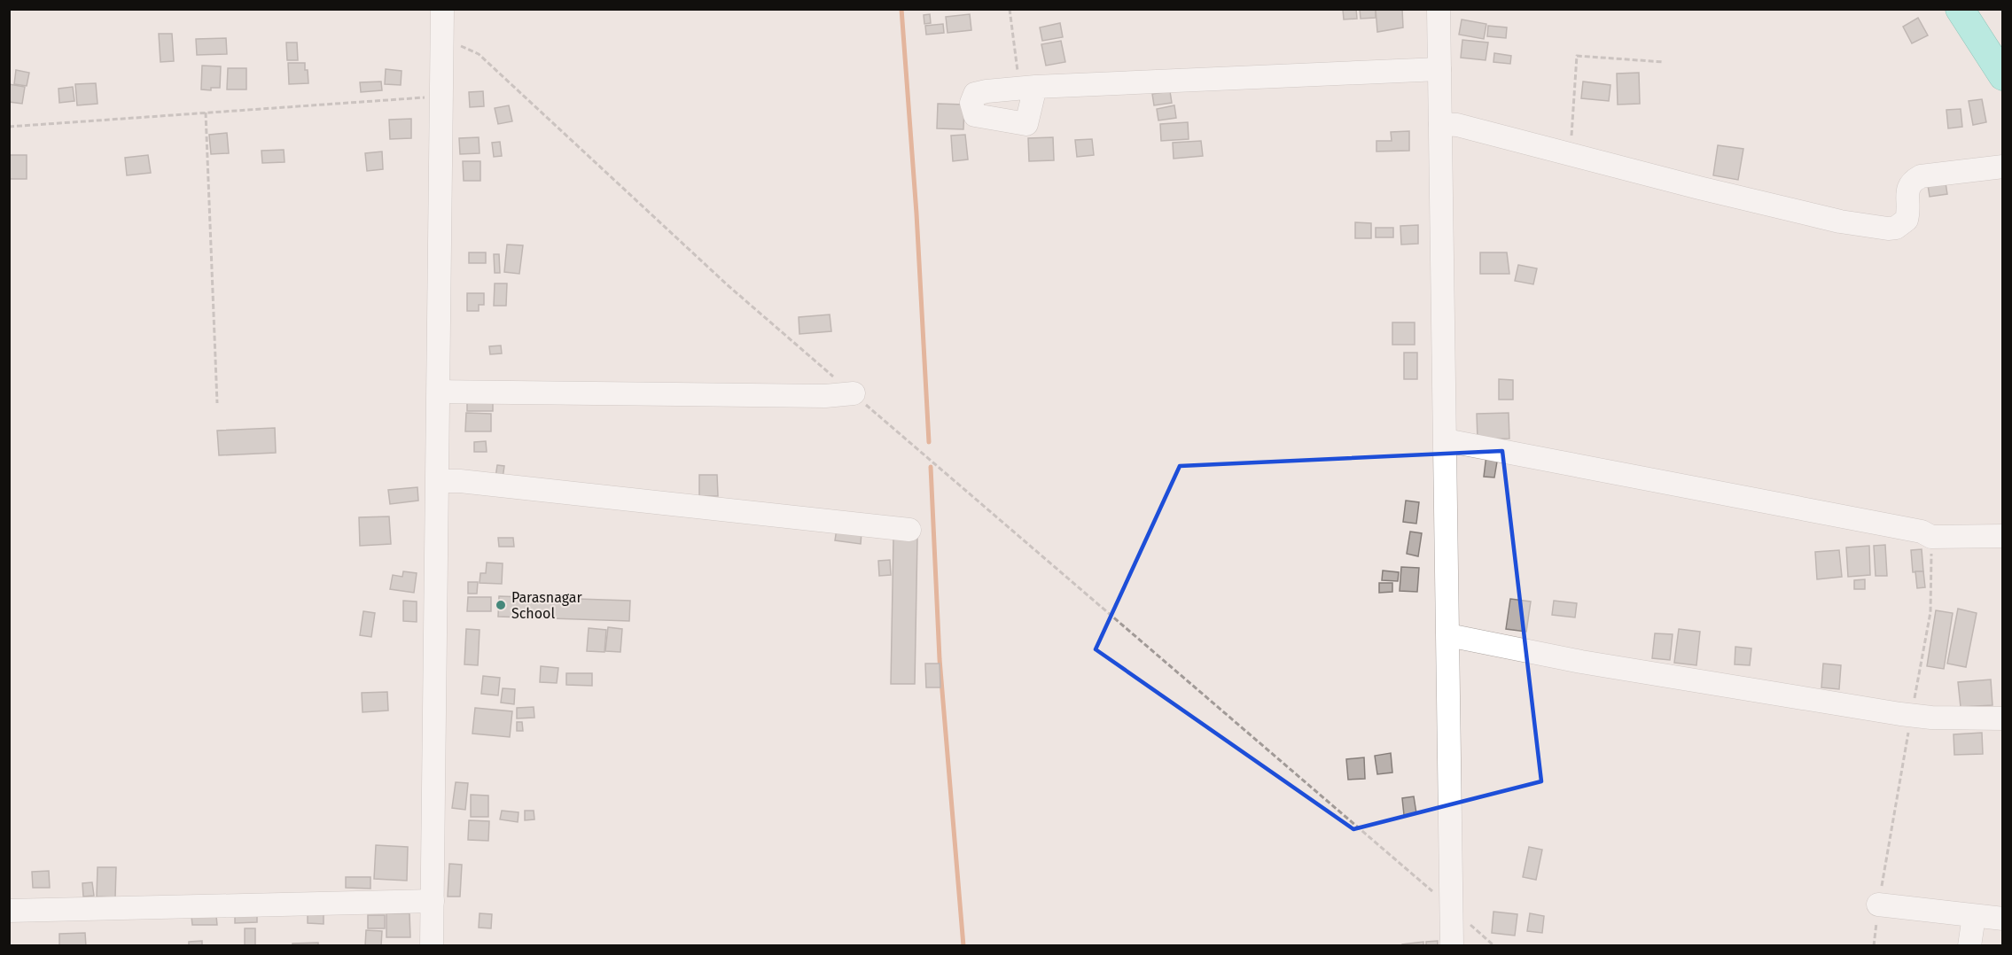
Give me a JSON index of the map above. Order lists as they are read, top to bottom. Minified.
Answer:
{"places":["Parasnagar School"]}
